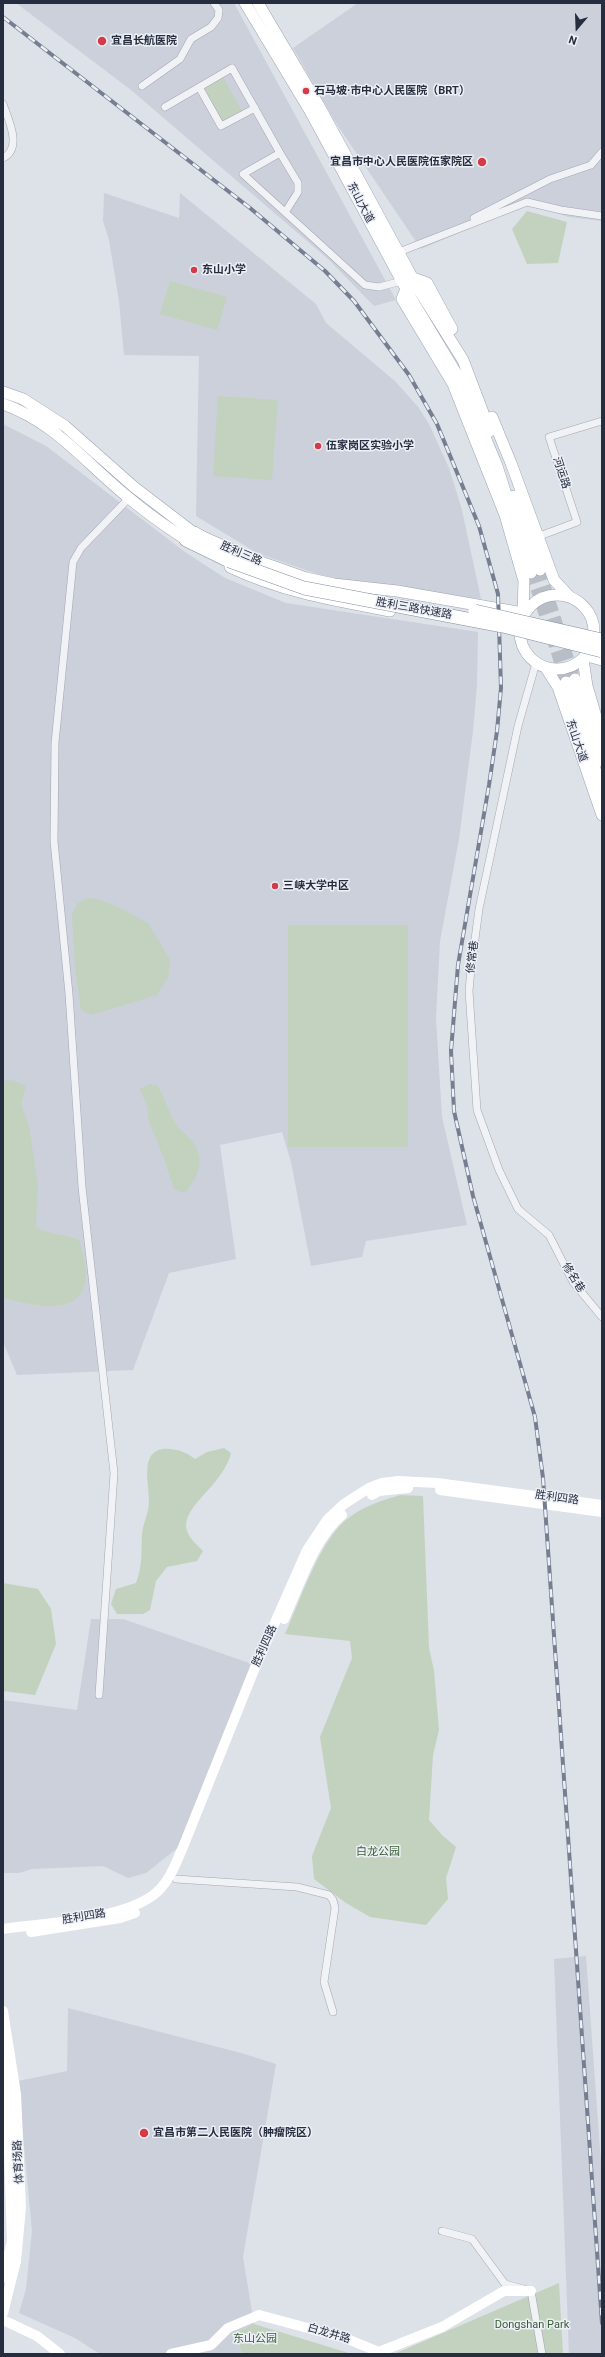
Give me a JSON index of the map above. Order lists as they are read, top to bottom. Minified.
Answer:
{"streets":{"highway":["胜利三路快速路"],"main road":["东山大道","胜利三路","胜利四路","体育场路","白龙井路"],"street":["河运路","修常巷","修名巷"]},"crossings":[["修常巷","修名巷"]],"parks":["白龙公园","Dongshan Park","东山公园"],"places":["宜昌长航医院","石马坡·市中心人民医院（BRT）","宜昌市中心人民医院伍家院区","东山小学","伍家岗区实验小学","三峡大学中区","宜昌市第二人民医院（肿瘤院区）"],"north":"bottom"}
